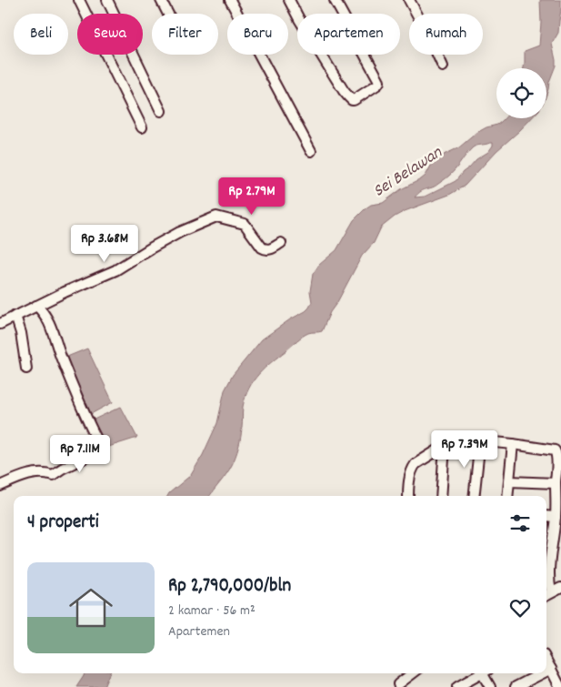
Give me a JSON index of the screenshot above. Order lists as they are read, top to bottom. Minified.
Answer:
{"water":["Sei Belawan"],"page":{"chip":["Beli","Sewa","Filter","Baru","Apartemen","Rumah"],"price":["Rp 2.79M","Rp 3.68M","Rp 7.39M","Rp 7.11M"],"heading":"4 properti","list":[{"name":"Rp 2,790,000/bln","note":"2 kamar · 56 m² · Apartemen"}]}}
